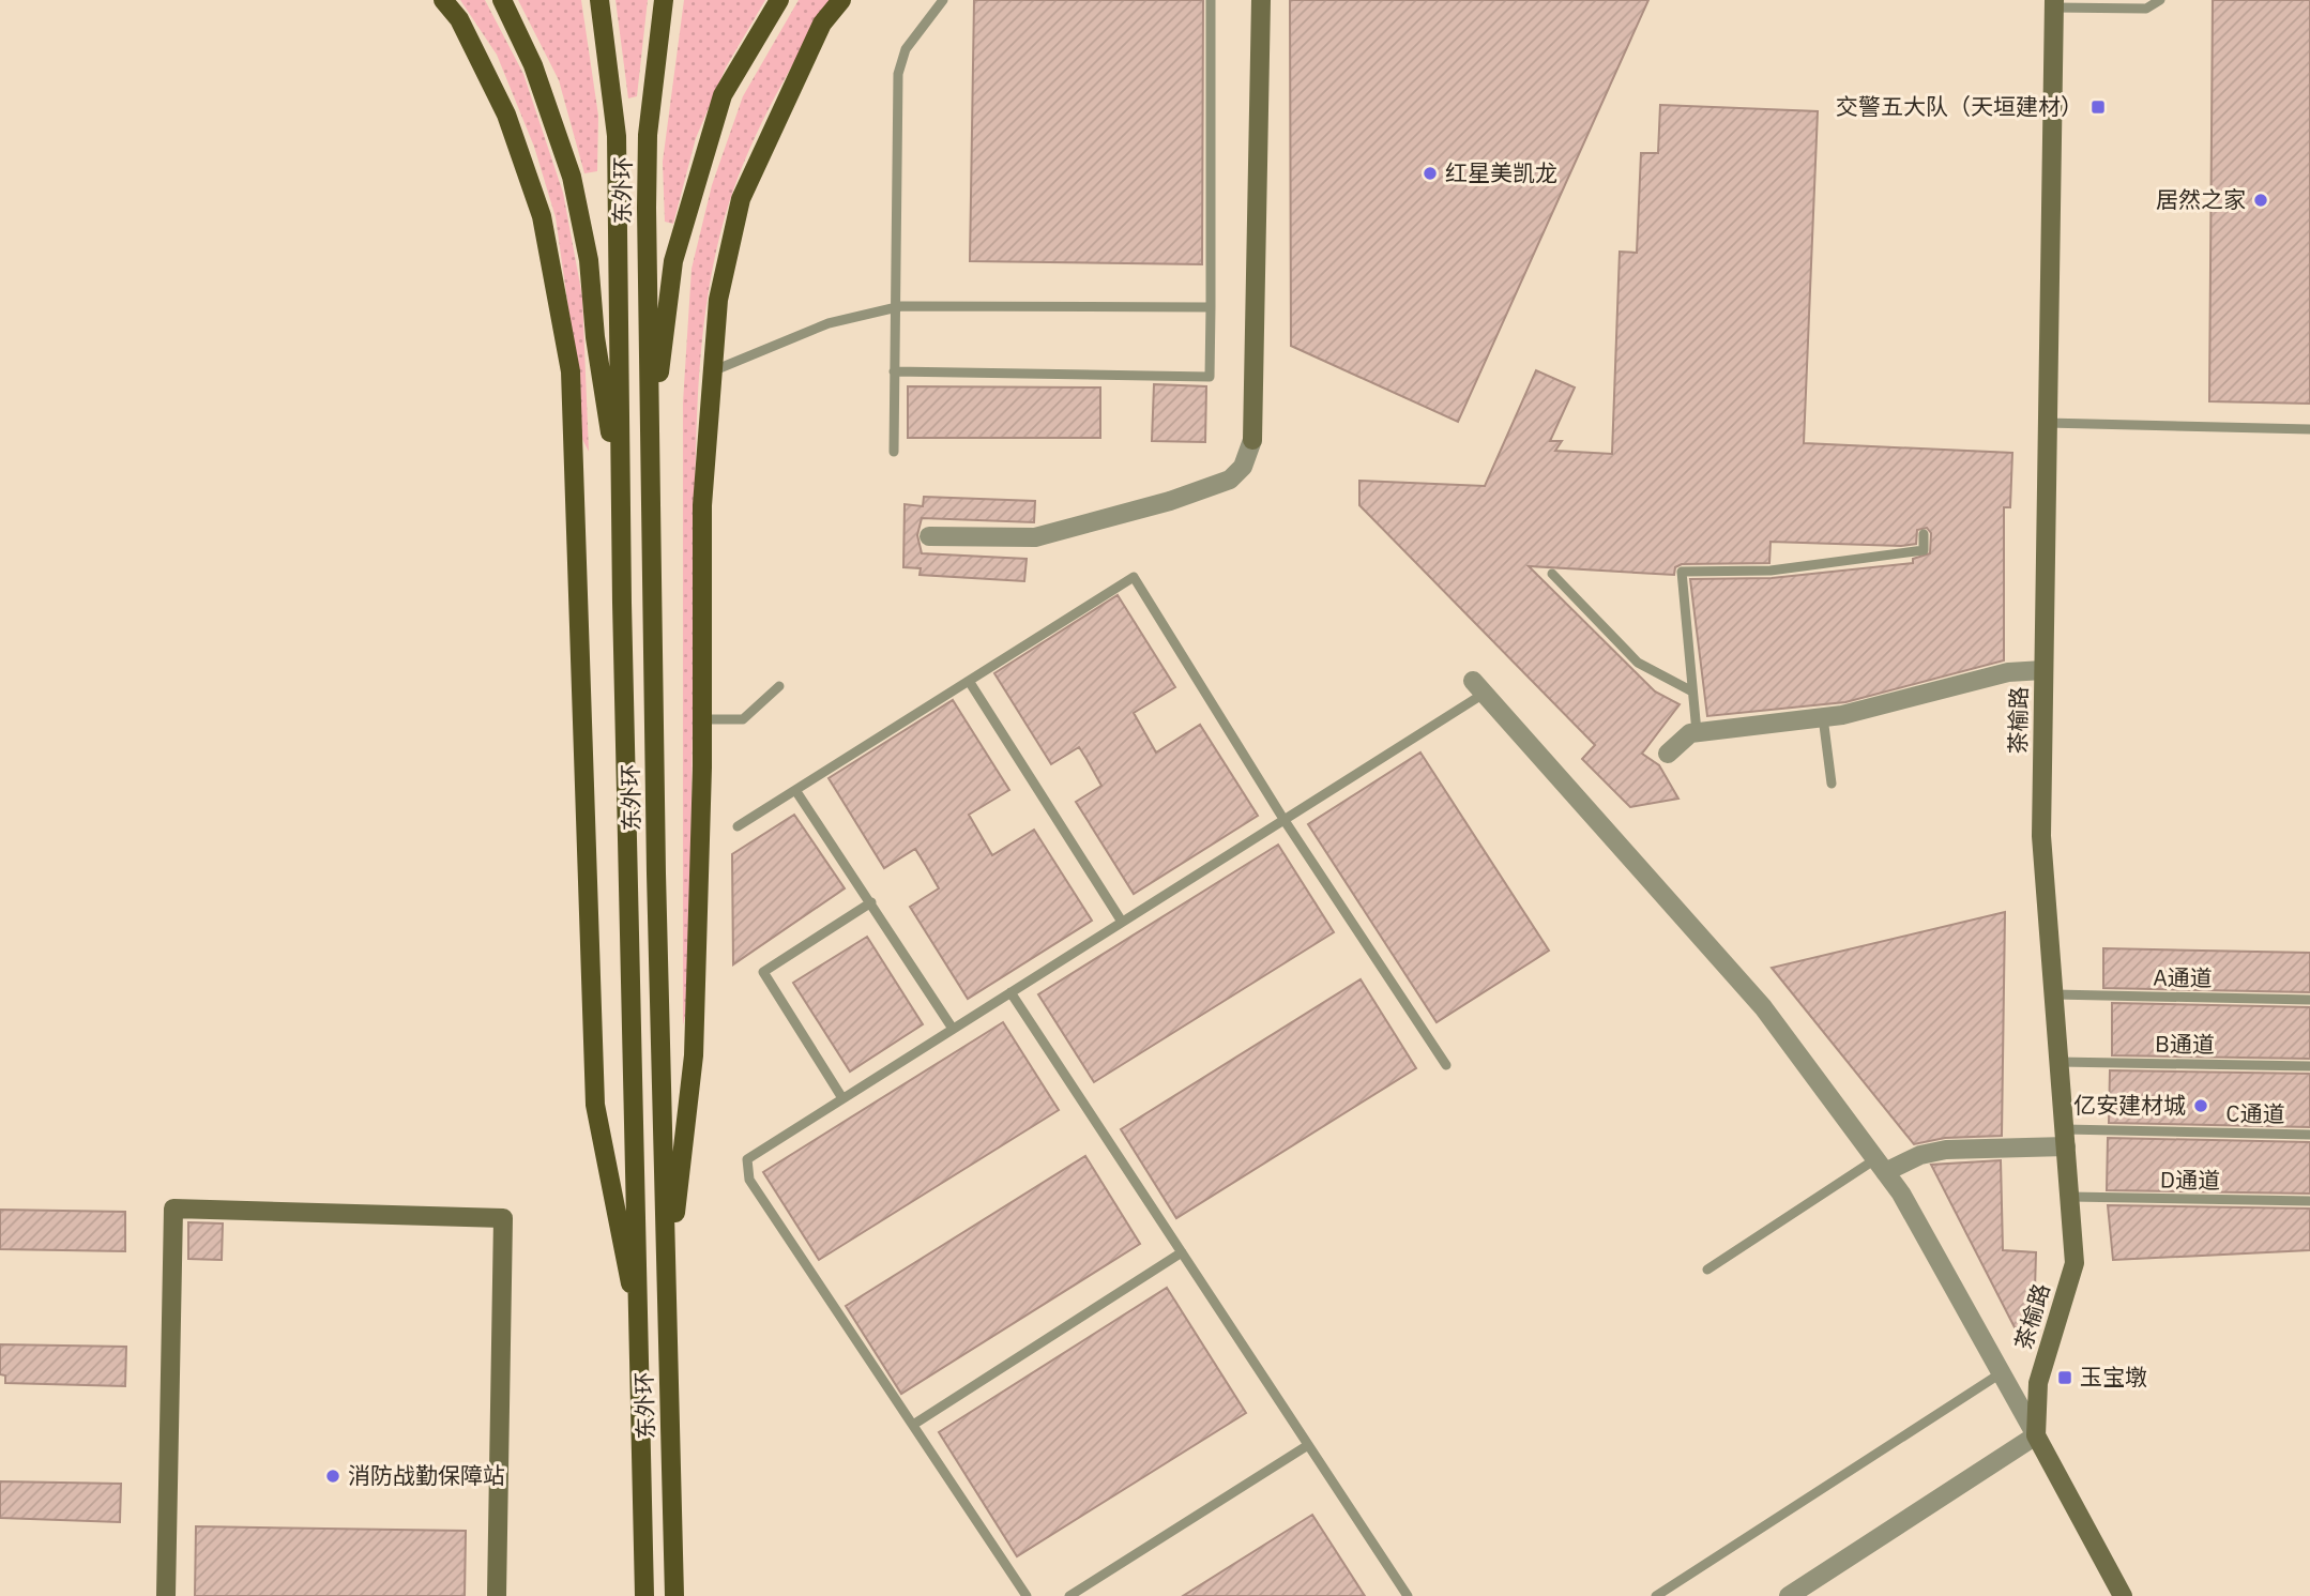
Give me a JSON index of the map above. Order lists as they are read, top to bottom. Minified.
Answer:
{"streets":{"main road":["东外环"],"street":["茶榆路"],"lane":["A通道","B通道","C通道","D通道"]},"crossings":[["茶榆路","A通道"],["茶榆路","B通道"],["茶榆路","C通道"],["茶榆路","D通道"]],"places":{"transit":["交警五大队（天垣建材）","玉宝墩"],"other":["红星美凯龙","居然之家","亿安建材城","消防战勤保障站"]}}
